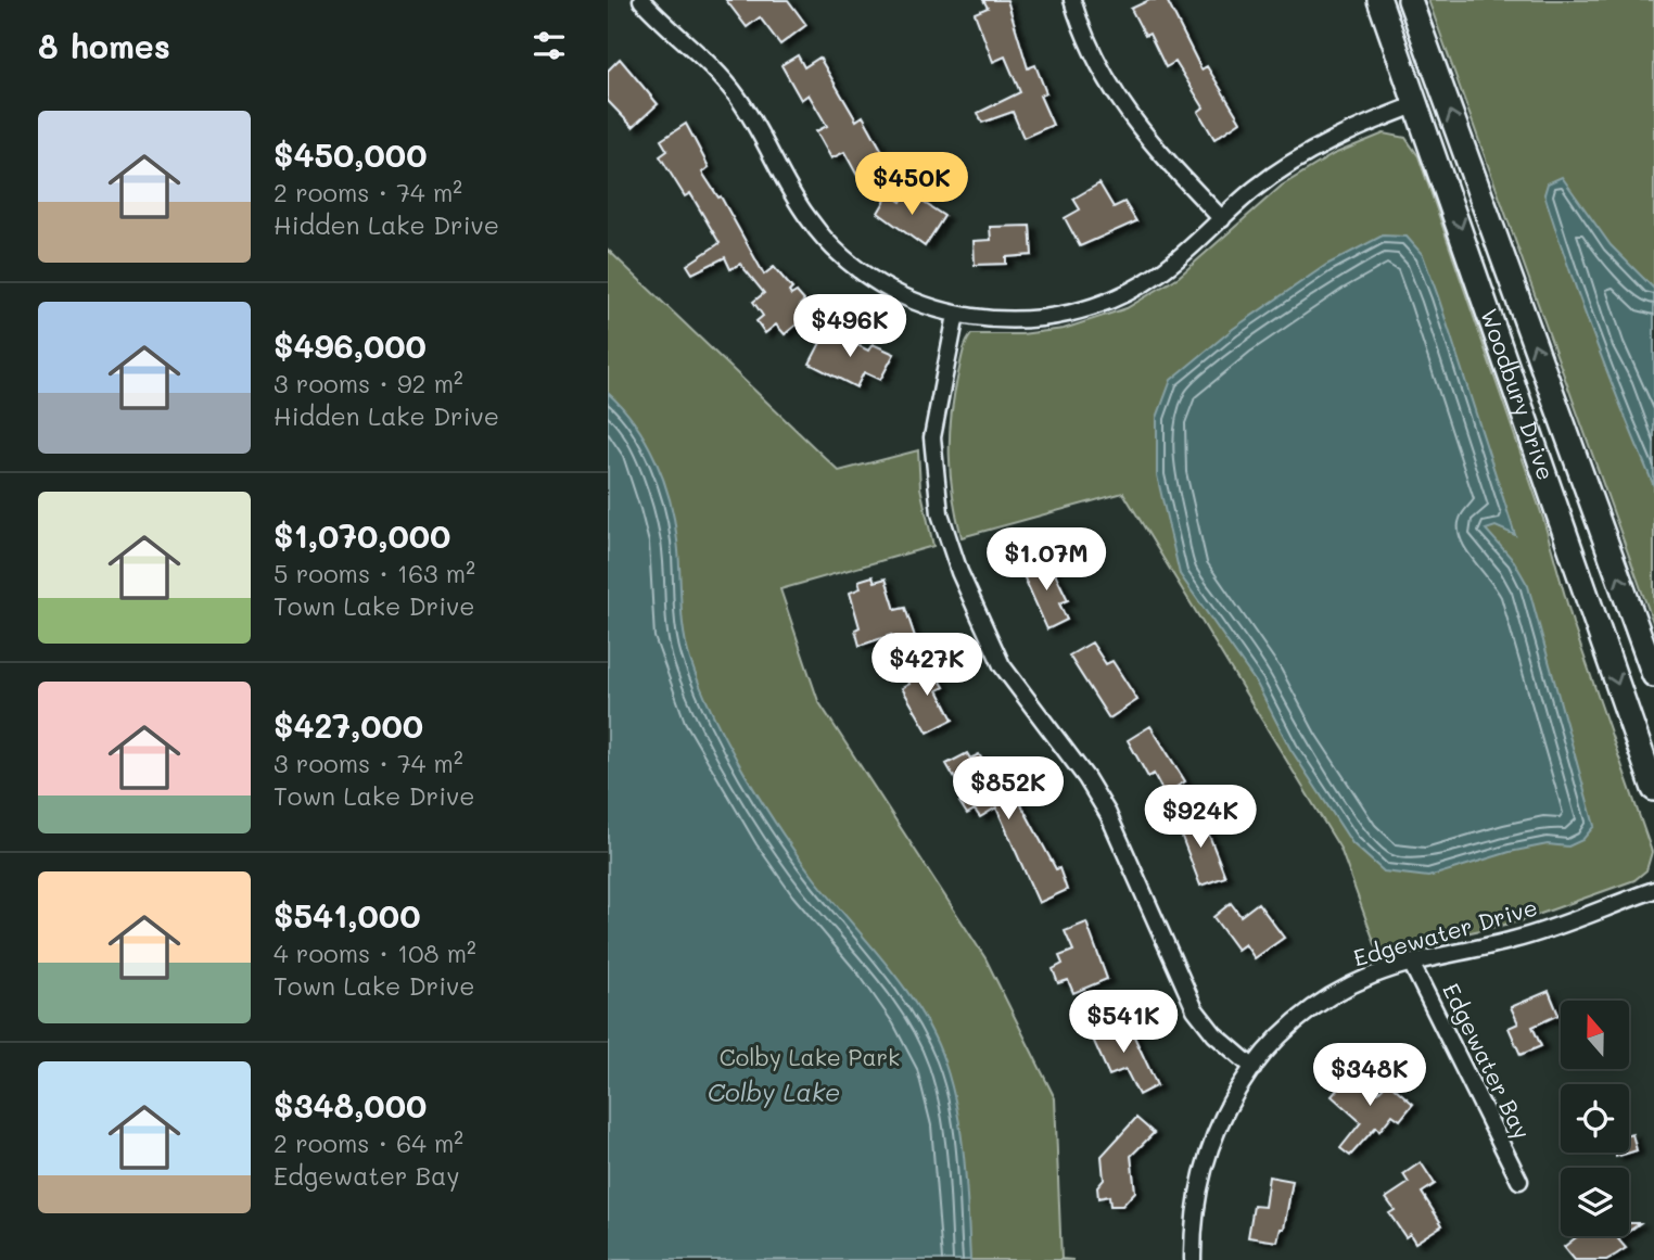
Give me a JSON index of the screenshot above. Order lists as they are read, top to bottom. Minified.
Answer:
{"streets":{"main road":["Woodbury Drive"],"street":["Edgewater Drive","Edgewater Bay"]},"crossings":[["Edgewater Drive","Edgewater Bay"]],"water":["Colby Lake"],"parks":["Colby Lake Park"],"north":"top","page":{"heading":"8 homes","list":[{"name":"$450,000","note":"2 rooms · 74 m² · Hidden Lake Drive"},{"name":"$496,000","note":"3 rooms · 92 m² · Hidden Lake Drive"},{"name":"$1,070,000","note":"5 rooms · 163 m² · Town Lake Drive"},{"name":"$427,000","note":"3 rooms · 74 m² · Town Lake Drive"},{"name":"$541,000","note":"4 rooms · 108 m² · Town Lake Drive"},{"name":"$348,000","note":"2 rooms · 64 m² · Edgewater Bay"}],"price":["$450K","$496K","$1.07M","$427K","$852K","$924K","$541K","$348K"]}}
